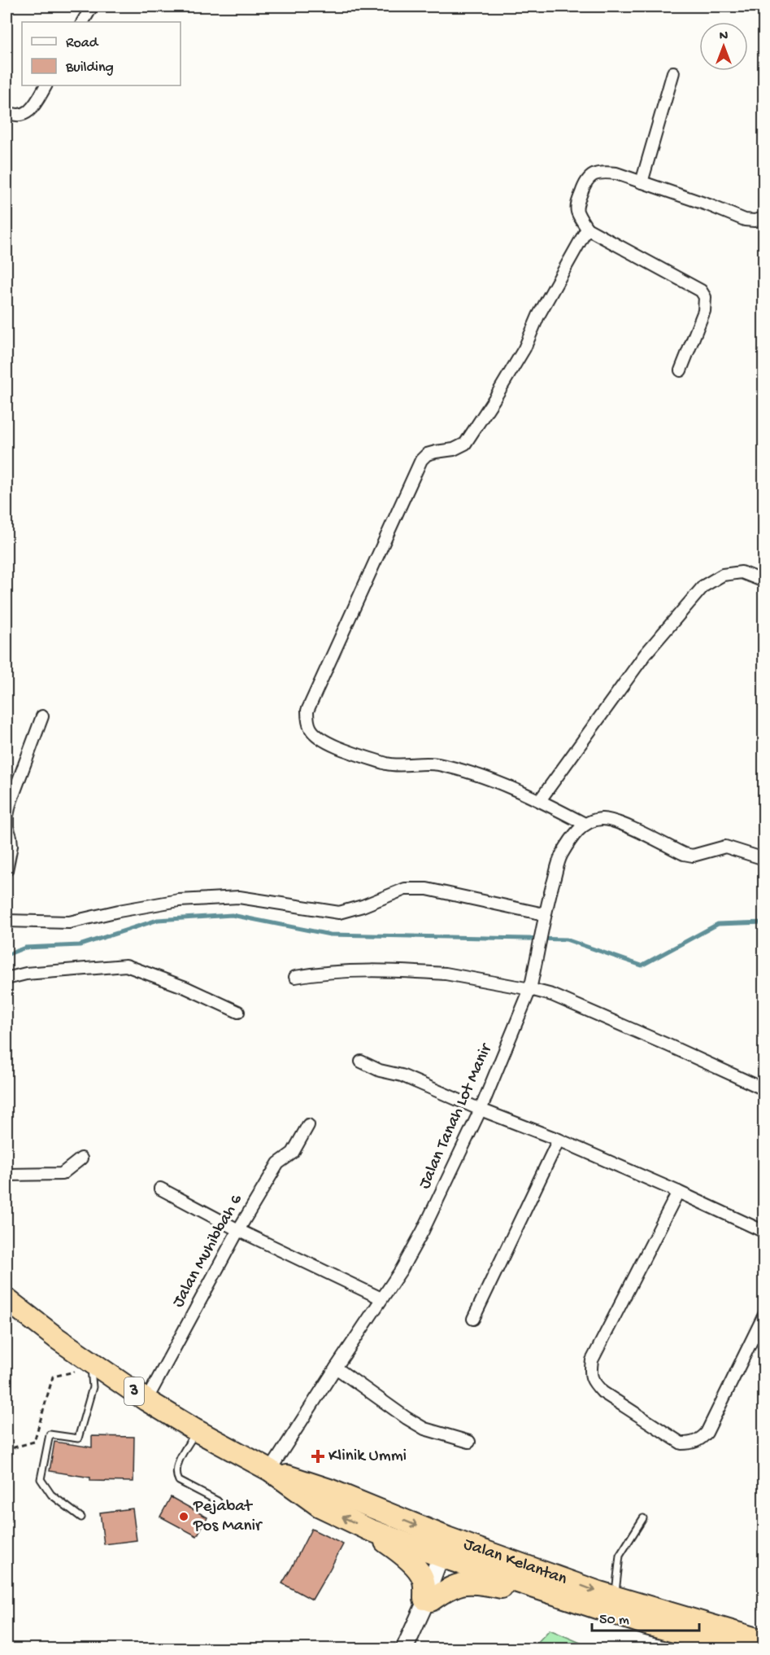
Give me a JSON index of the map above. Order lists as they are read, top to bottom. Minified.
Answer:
{"streets":{"highway":["3","Jalan Kelantan"],"street":["Jalan Tanah Lot Manir","Jalan Muhibbah 6"]},"crossings":[["Jalan Tanah Lot Manir","Jalan Kelantan"],["Jalan Muhibbah 6","Jalan Kelantan"]],"places":{"health":["Klinik Ummi"],"other":["Pejabat Pos Manir"]},"legend":["Road","Building"],"scale_bar":"50 m","north":"top"}
